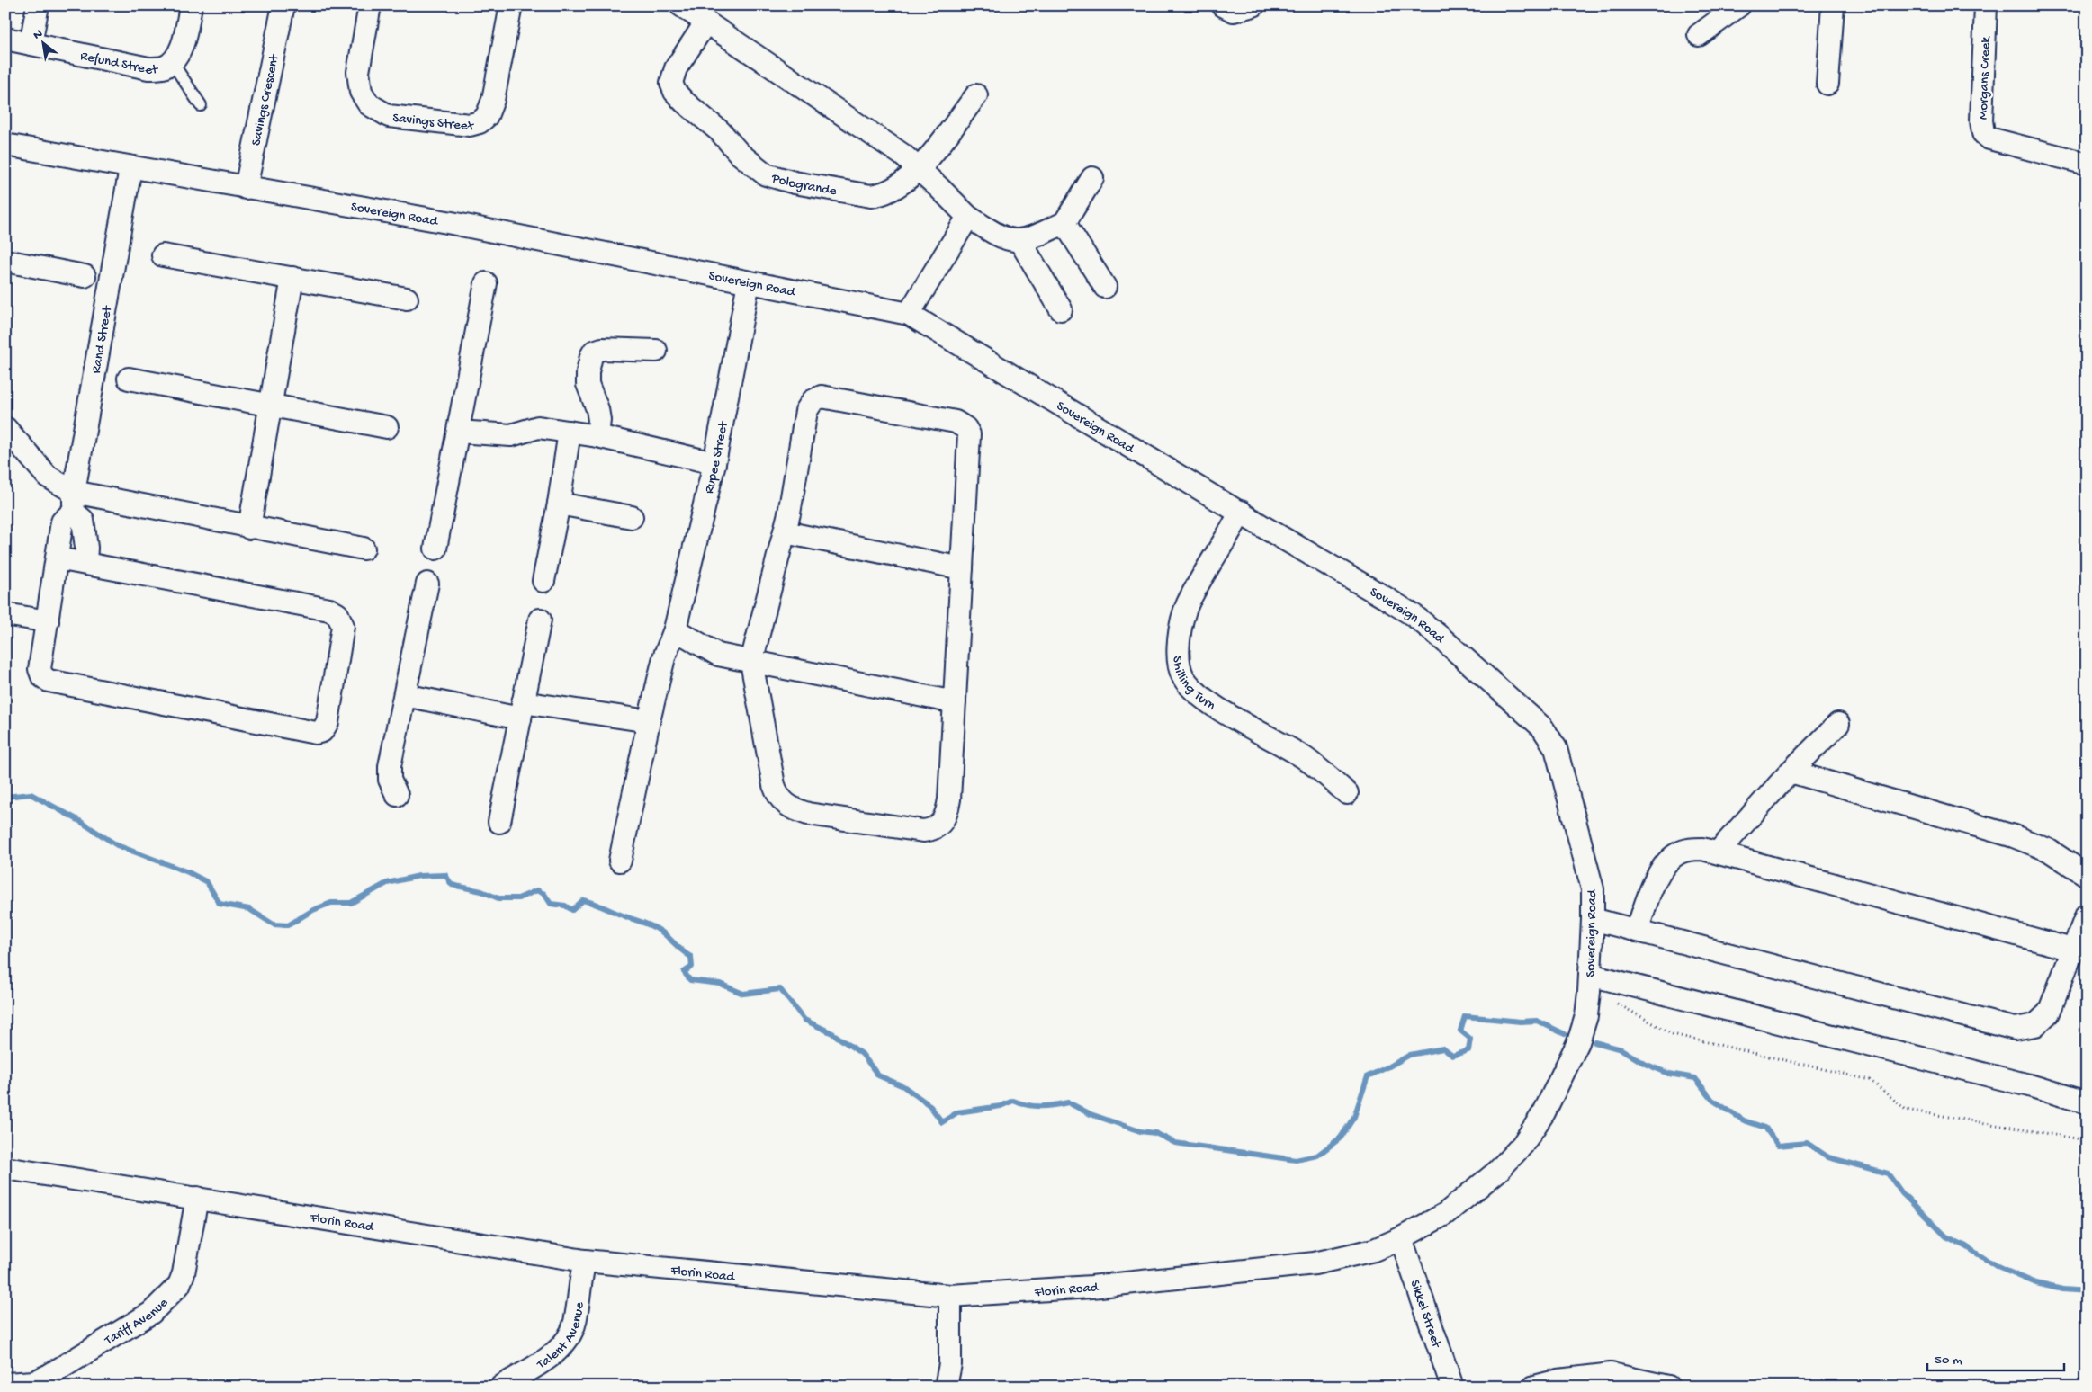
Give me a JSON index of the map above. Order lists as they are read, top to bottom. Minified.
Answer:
{"streets":{"street":["Refund Street","Morgans Creek","Savings Crescent","Savings Street","Pologrande","Sovereign Road","Rand Street","Rupee Street","Shilling Turn","Florin Road","Sikkel Street","Tariff Avenue","Talent Avenue"]},"crossings":[["Savings Crescent","Sovereign Road"],["Sovereign Road","Rand Street"],["Sovereign Road","Rupee Street"],["Sovereign Road","Shilling Turn"],["Sovereign Road","Florin Road"],["Sovereign Road","Sikkel Street"],["Florin Road","Sikkel Street"],["Florin Road","Tariff Avenue"],["Florin Road","Talent Avenue"]],"scale_bar":"50 m","north":"top left"}
